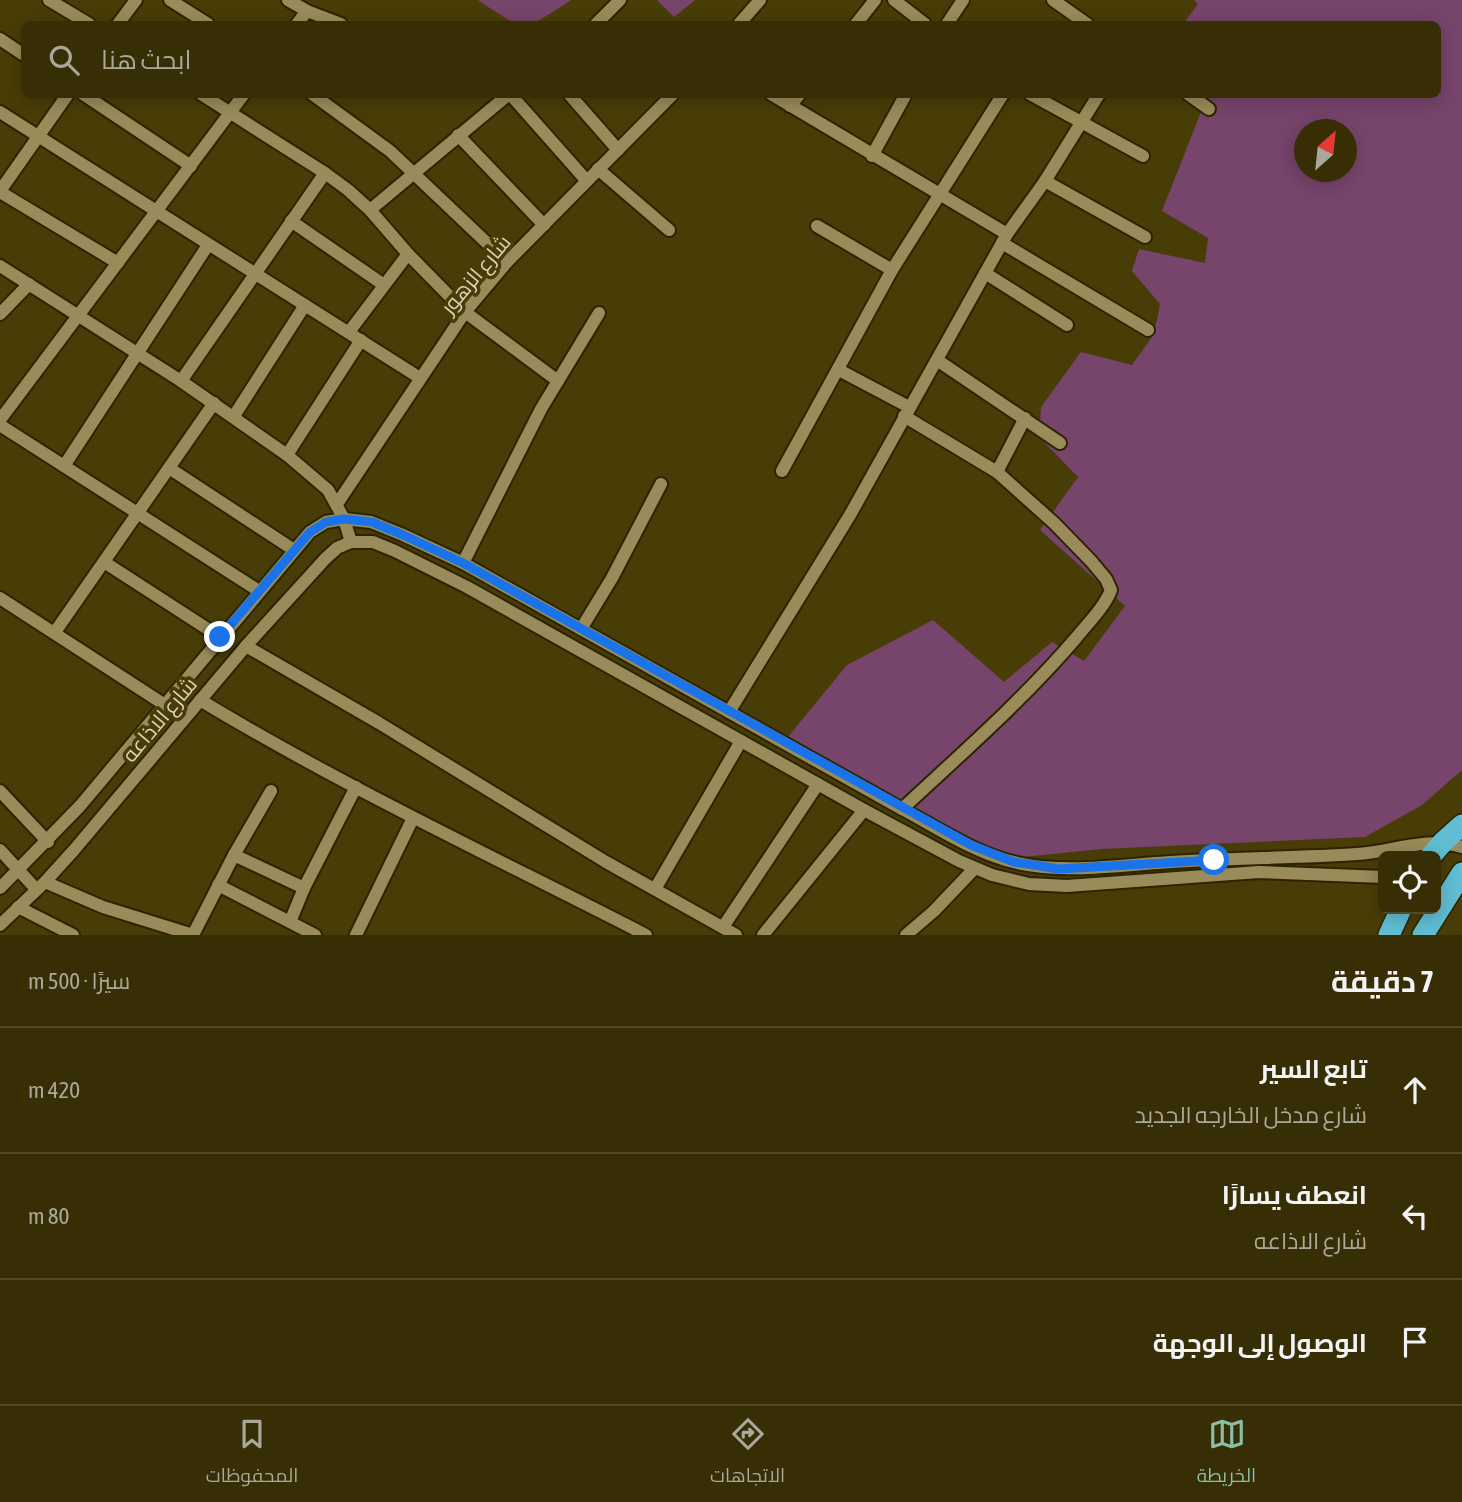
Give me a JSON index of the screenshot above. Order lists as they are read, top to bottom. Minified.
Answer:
{"streets":{"street":["شارع الزهور","شارع الاذاعه"]},"north":"top right","page":{"search":"ابحث هنا","heading":["7 دقيقة","سيرًا · 500 m"],"list":[["تابع السير","شارع مدخل الخارجه الجديد","420 m"],["انعطف يسارًا","شارع الاذاعه","80 m"],"الوصول إلى الوجهة"],"nav":["الخريطة","الاتجاهات","المحفوظات"]}}
